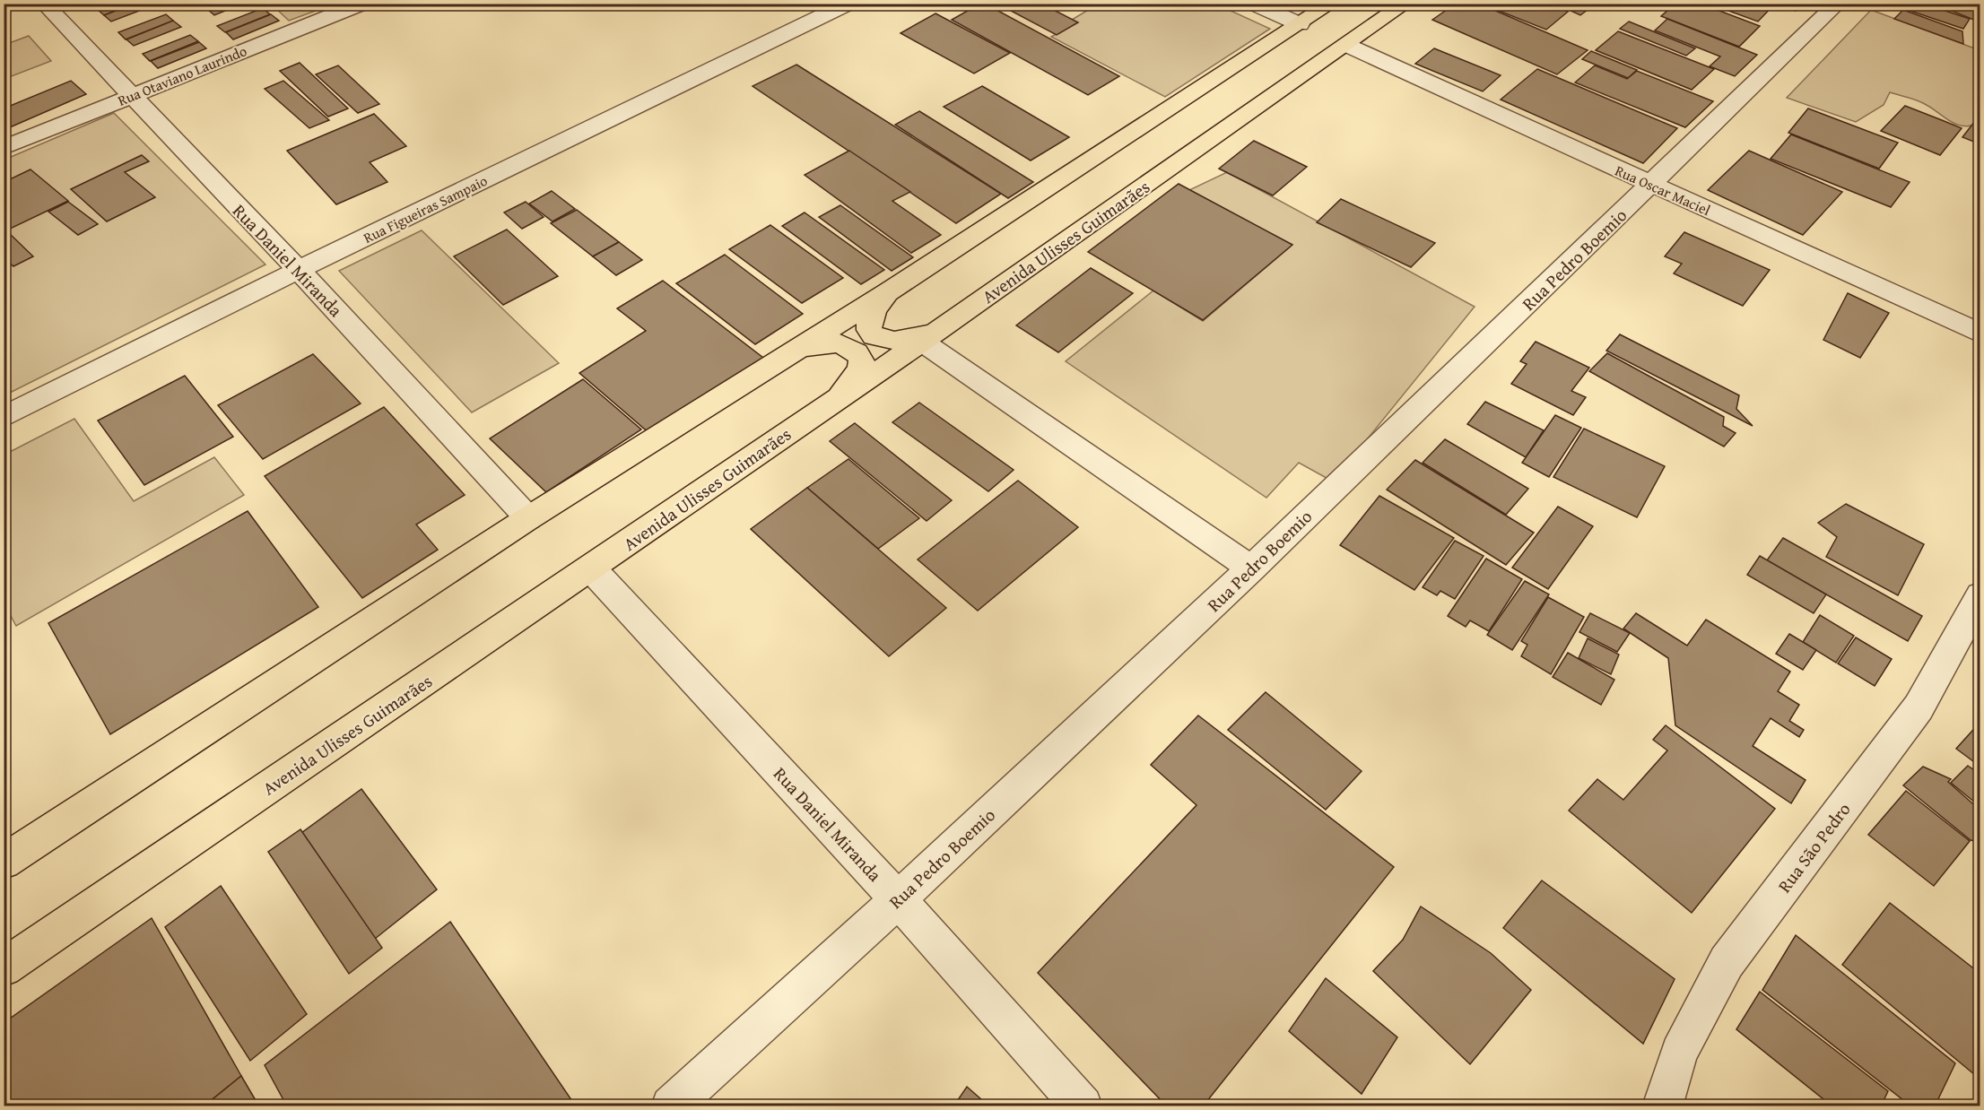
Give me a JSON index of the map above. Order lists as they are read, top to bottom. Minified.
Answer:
{"streets":{"main road":["Avenida Ulisses Guimarães"],"street":["Rua Otaviano Laurindo","Rua Oscar Maciel","Rua Figueiras Sampaio","Rua Pedro Boemio","Rua Daniel Miranda","Rua São Pedro"]},"crossings":[["Rua Otaviano Laurindo","Rua Daniel Miranda"],["Rua Oscar Maciel","Avenida Ulisses Guimarães"],["Rua Oscar Maciel","Rua Pedro Boemio"],["Rua Figueiras Sampaio","Rua Daniel Miranda"],["Avenida Ulisses Guimarães","Rua Daniel Miranda"],["Rua Pedro Boemio","Rua Daniel Miranda"]]}
